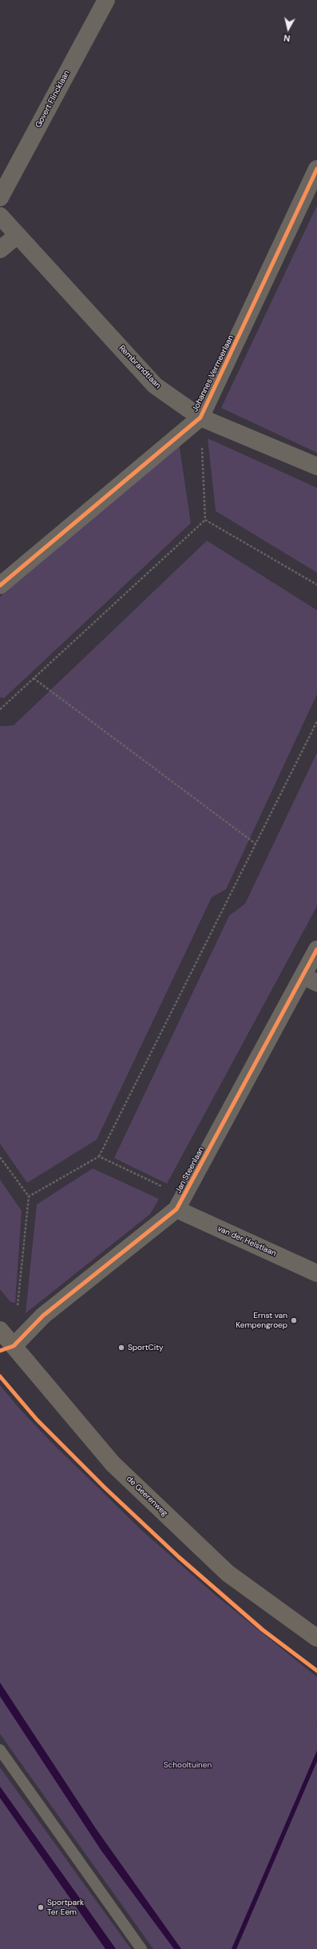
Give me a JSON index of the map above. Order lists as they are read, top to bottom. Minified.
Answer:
{"streets":{"main road":["de Geerenweg"],"street":["Govert Flincklaan","Rembrandtlaan","Johannes Vermeerlaan","Jan Steenlaan","van der Helstlaan"]},"crossings":[["Rembrandtlaan","Johannes Vermeerlaan"],["Jan Steenlaan","van der Helstlaan"],["Jan Steenlaan","de Geerenweg"]],"parks":["Schooltuinen"],"places":["Ernst van Kempengroep","SportCity","Sportpark Ter Eem"],"north":"bottom"}
